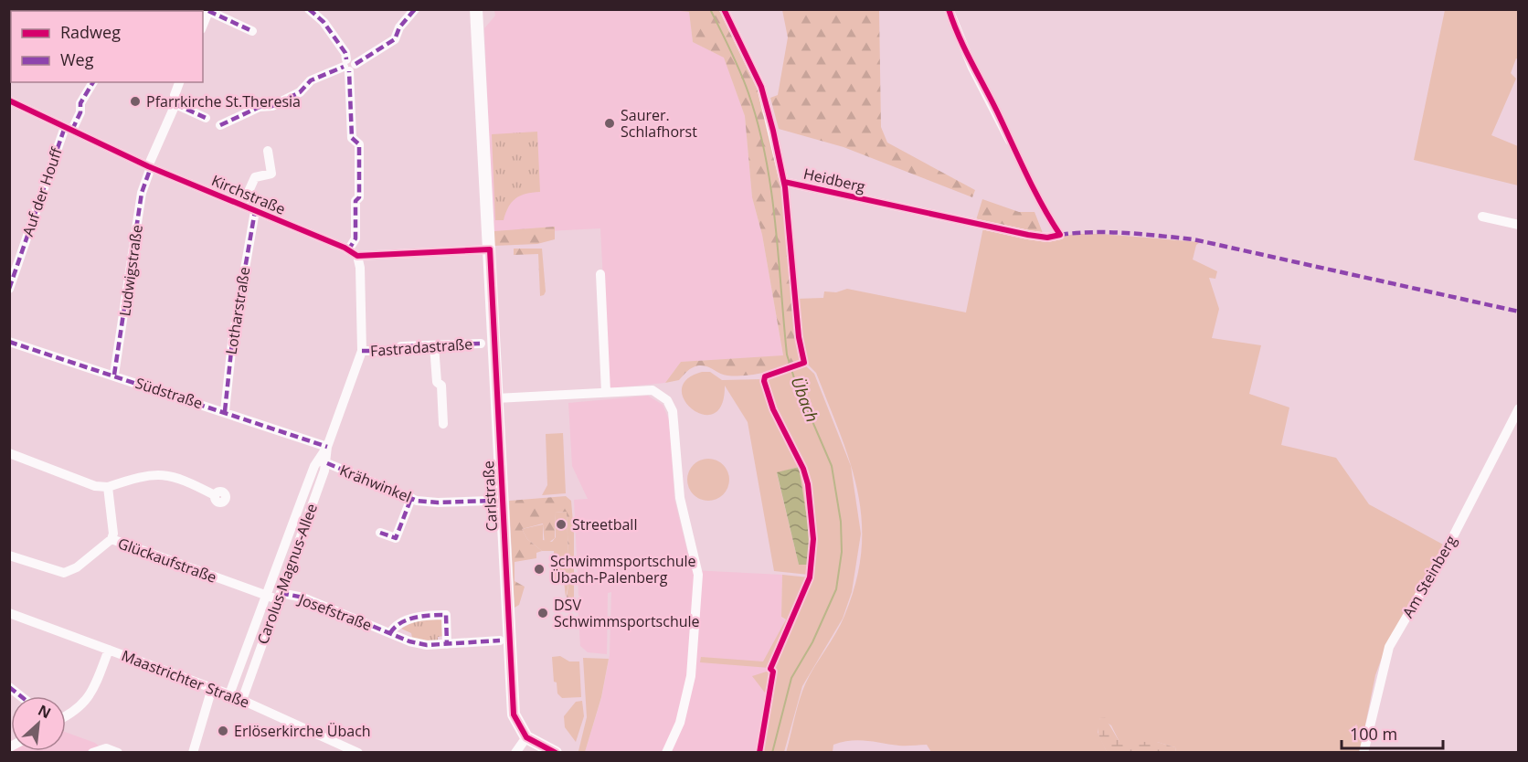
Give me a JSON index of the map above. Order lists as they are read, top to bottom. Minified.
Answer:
{"streets":{"main road":["Carlstraße"],"street":["Heidberg","Auf der Houff","Kirchstraße","Ludwigstraße","Lotharstraße","Fastradastraße","Südstraße","Krähwinkel","Glückaufstraße","Carolus-Magnus-Allee","Am Steinberg","Josefstraße","Maastrichter Straße"]},"crossings":[["Auf der Houff","Kirchstraße"],["Kirchstraße","Ludwigstraße"],["Kirchstraße","Lotharstraße"],["Kirchstraße","Carlstraße"],["Kirchstraße","Carolus-Magnus-Allee"],["Ludwigstraße","Südstraße"],["Lotharstraße","Südstraße"],["Fastradastraße","Carolus-Magnus-Allee"],["Südstraße","Carolus-Magnus-Allee"],["Krähwinkel","Carolus-Magnus-Allee"],["Glückaufstraße","Carolus-Magnus-Allee"],["Glückaufstraße","Josefstraße"],["Carolus-Magnus-Allee","Josefstraße"],["Carolus-Magnus-Allee","Maastrichter Straße"]],"water":["Übach"],"places":["Pfarrkirche St.Theresia","Saurer. Schlafhorst","Streetball","Schwimmsportschule Übach-Palenberg","DSV Schwimmsportschule","Erlöserkirche Übach"],"legend":["Radweg","Weg"],"scale_bar":"100 m","north":"top right"}
